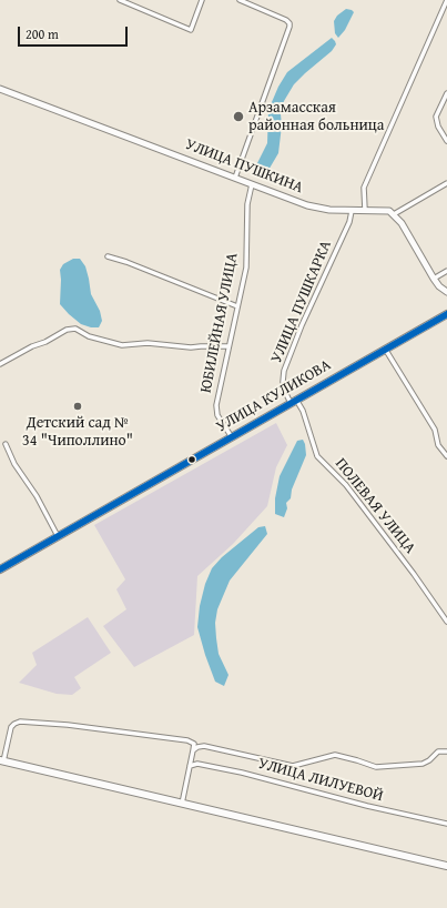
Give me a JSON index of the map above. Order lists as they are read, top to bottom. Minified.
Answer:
{"streets":{"main road":["УЛИЦА КУЛИКОВА"],"street":["УЛИЦА ПУШКИНА","УЛИЦА ПУШКАРКА","ЮБИЛЕЙНАЯ УЛИЦА","ПОЛЕВАЯ УЛИЦА","УЛИЦА ЛИЛУЕВОЙ"]},"crossings":[["УЛИЦА ПУШКИНА","УЛИЦА ПУШКАРКА"],["УЛИЦА ПУШКИНА","ЮБИЛЕЙНАЯ УЛИЦА"],["УЛИЦА ПУШКАРКА","УЛИЦА КУЛИКОВА"],["УЛИЦА ПУШКАРКА","ПОЛЕВАЯ УЛИЦА"],["ЮБИЛЕЙНАЯ УЛИЦА","УЛИЦА КУЛИКОВА"],["УЛИЦА КУЛИКОВА","ПОЛЕВАЯ УЛИЦА"]],"places":["Арзамасская районная больница","Детский сад № 34 \"Чиполлино\""],"scale_bar":"200 m"}
